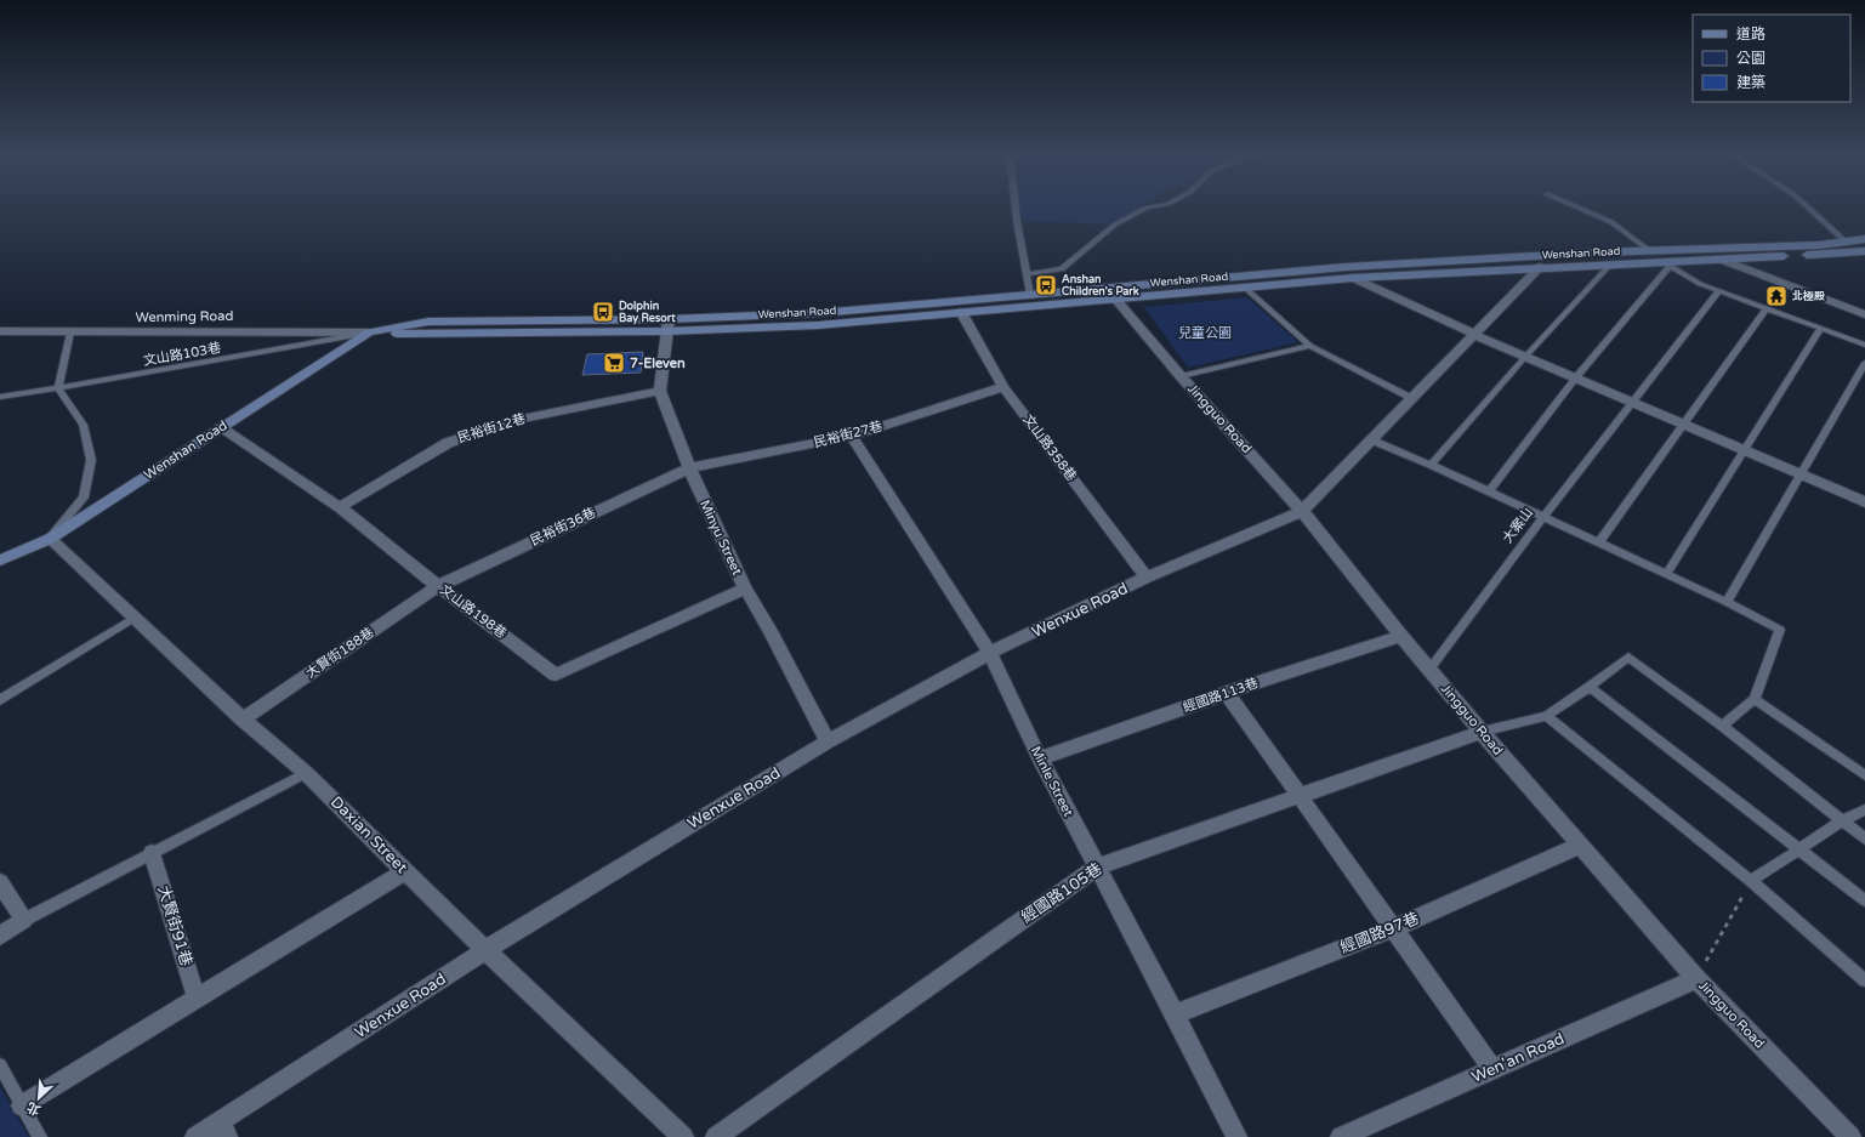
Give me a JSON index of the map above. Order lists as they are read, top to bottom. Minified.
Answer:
{"streets":{"main road":["Wenshan Road"],"street":["Wenming Road","Jingguo Road","民裕街12巷","民裕街27巷","文山路358巷","民裕街36巷","Minyu Street","Wenxue Road","文山路198巷","大賢街188巷","經國路113巷","Minle Street","Daxian Street","經國路105巷","大賢街91巷","經國路97巷","Wen'an Road"],"lane":["文山路103巷","大案山"]},"crossings":[["Wenshan Road","Wenming Road"],["Wenshan Road","文山路103巷"],["Wenshan Road","Jingguo Road"],["Wenshan Road","文山路358巷"],["Wenshan Road","Minyu Street"],["Wenshan Road","文山路198巷"],["Wenshan Road","Daxian Street"],["Wenming Road","文山路103巷"],["Jingguo Road","大案山"],["Jingguo Road","Wenxue Road"],["Jingguo Road","經國路113巷"],["Jingguo Road","經國路105巷"],["Jingguo Road","經國路97巷"],["Jingguo Road","Wen'an Road"],["民裕街12巷","Minyu Street"],["民裕街12巷","文山路198巷"],["民裕街27巷","文山路358巷"],["民裕街27巷","民裕街36巷"],["民裕街27巷","Minyu Street"],["民裕街27巷","Minle Street"],["文山路358巷","Wenxue Road"],["民裕街36巷","Minyu Street"],["民裕街36巷","文山路198巷"],["民裕街36巷","大賢街188巷"],["Minyu Street","Wenxue Road"],["Minyu Street","文山路198巷"],["Wenxue Road","Minle Street"],["Wenxue Road","Daxian Street"],["文山路198巷","大賢街188巷"],["大賢街188巷","Daxian Street"],["經國路113巷","Minle Street"],["Minle Street","經國路105巷"],["Minle Street","經國路97巷"]],"parks":["兒童公園"],"places":{"bus stop":["Anshan Children's Park","Dolphin Bay Resort"],"temple":["北極殿"],"supermarket":["7-Eleven"]},"legend":["道路","公園","建築"],"north":"bottom left"}
